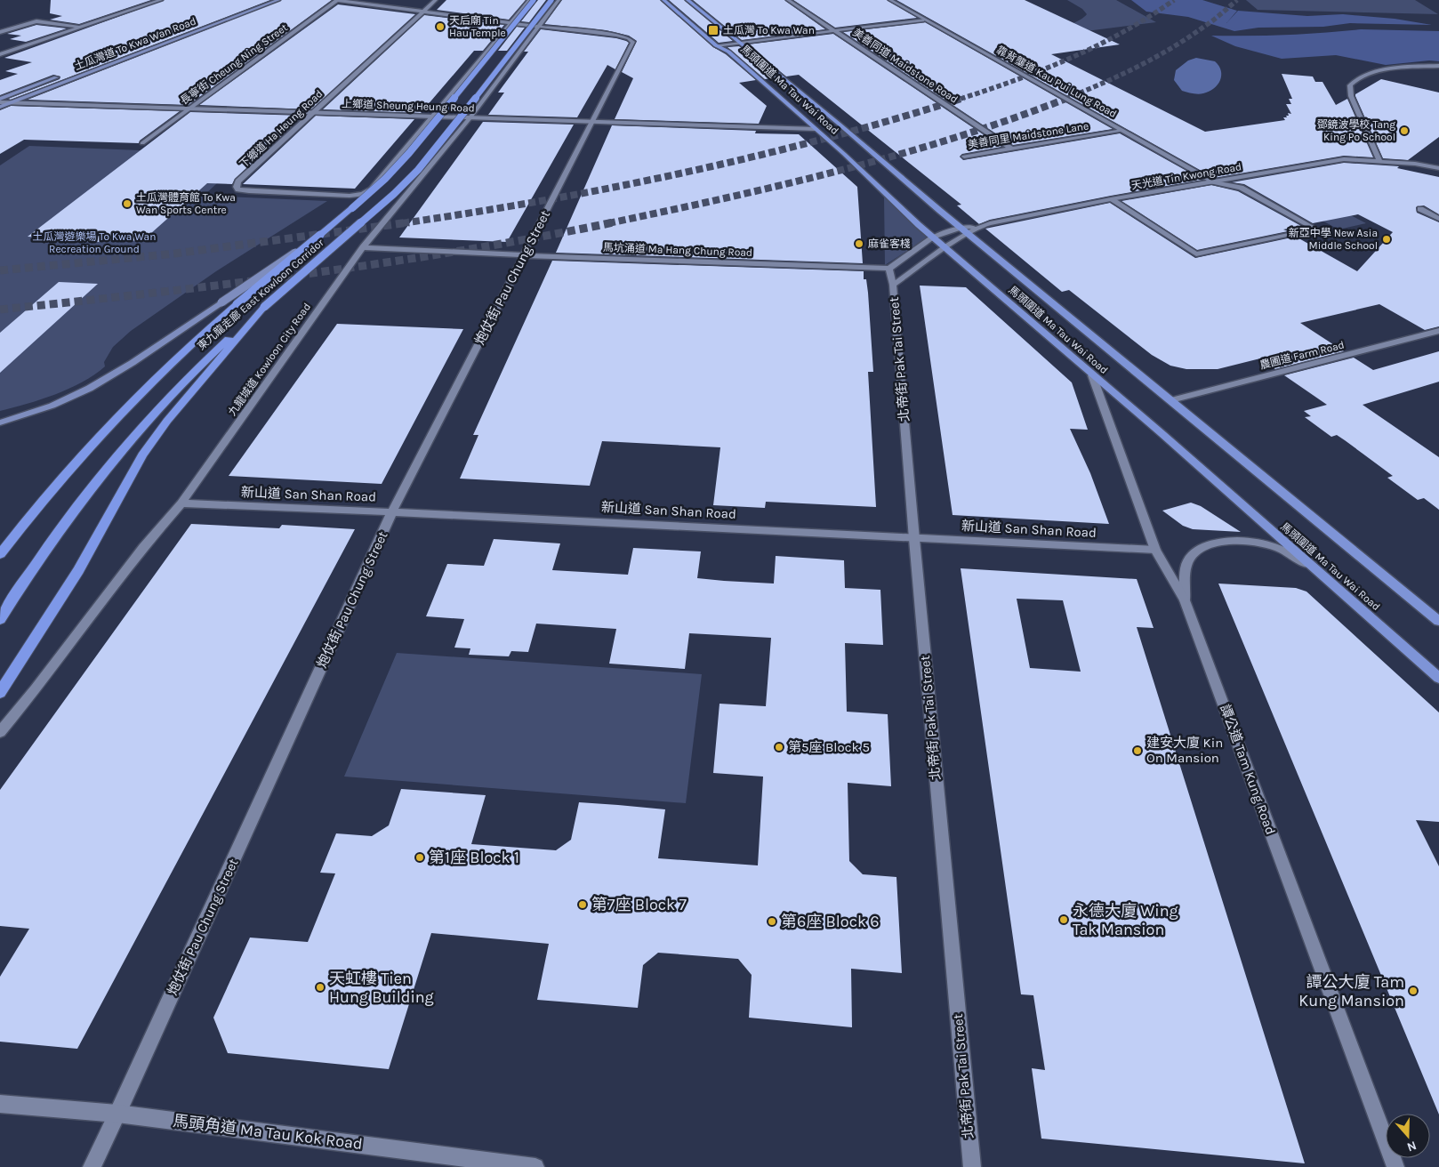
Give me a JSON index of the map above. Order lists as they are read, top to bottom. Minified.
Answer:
{"streets":{"highway":["東九龍走廊 East Kowloon Corridor"],"main road":["土瓜灣道 To Kwa Wan Road","馬頭圍道 Ma Tau Wai Road"],"street":["長寧街 Cheung Ning Street","美善同道 Maidstone Road","靠背壟道 Kau Pui Lung Road","上鄉道 Sheung Heung Road","下鄉道 Ha Heung Road","美善同里 Maidstone Lane","天光道 Tin Kwong Road","馬坑涌道 Ma Hang Chung Road","炮仗街 Pau Chung Street","農圃道 Farm Road","九龍城道 Kowloon City Road","北帝街 Pak Tai Street","新山道 San Shan Road","譚公道 Tam Kung Road","馬頭角道 Ma Tau Kok Road"]},"crossings":[["土瓜灣道 To Kwa Wan Road","上鄉道 Sheung Heung Road"],["長寧街 Cheung Ning Street","上鄉道 Sheung Heung Road"],["美善同道 Maidstone Road","美善同里 Maidstone Lane"],["靠背壟道 Kau Pui Lung Road","美善同里 Maidstone Lane"],["靠背壟道 Kau Pui Lung Road","天光道 Tin Kwong Road"],["馬頭圍道 Ma Tau Wai Road","上鄉道 Sheung Heung Road"],["馬頭圍道 Ma Tau Wai Road","天光道 Tin Kwong Road"],["馬頭圍道 Ma Tau Wai Road","農圃道 Farm Road"],["馬頭圍道 Ma Tau Wai Road","譚公道 Tam Kung Road"],["上鄉道 Sheung Heung Road","下鄉道 Ha Heung Road"],["上鄉道 Sheung Heung Road","炮仗街 Pau Chung Street"],["上鄉道 Sheung Heung Road","九龍城道 Kowloon City Road"],["馬坑涌道 Ma Hang Chung Road","炮仗街 Pau Chung Street"],["馬坑涌道 Ma Hang Chung Road","九龍城道 Kowloon City Road"],["馬坑涌道 Ma Hang Chung Road","北帝街 Pak Tai Street"],["炮仗街 Pau Chung Street","九龍城道 Kowloon City Road"],["炮仗街 Pau Chung Street","新山道 San Shan Road"],["炮仗街 Pau Chung Street","馬頭角道 Ma Tau Kok Road"],["九龍城道 Kowloon City Road","新山道 San Shan Road"],["北帝街 Pak Tai Street","新山道 San Shan Road"],["新山道 San Shan Road","譚公道 Tam Kung Road"]],"parks":["土瓜灣遊樂場 To Kwa Wan Recreation Ground"],"places":{"other":["天后廟 Tin Hau Temple","鄧鏡波學校 Tang King Po School","土瓜灣體育館 To Kwa Wan Sports Centre","新亞中學 New Asia Middle School","麻雀客棧","第5座 Block 5","建安大廈 Kin On Mansion","第1座 Block 1","第7座 Block 7","永德大廈 Wing Tak Mansion","第6座 Block 6","天虹樓 Tien Hung Building","譚公大廈 Tam Kung Mansion"],"transit":["土瓜灣 To Kwa Wan"]},"north":"bottom"}
